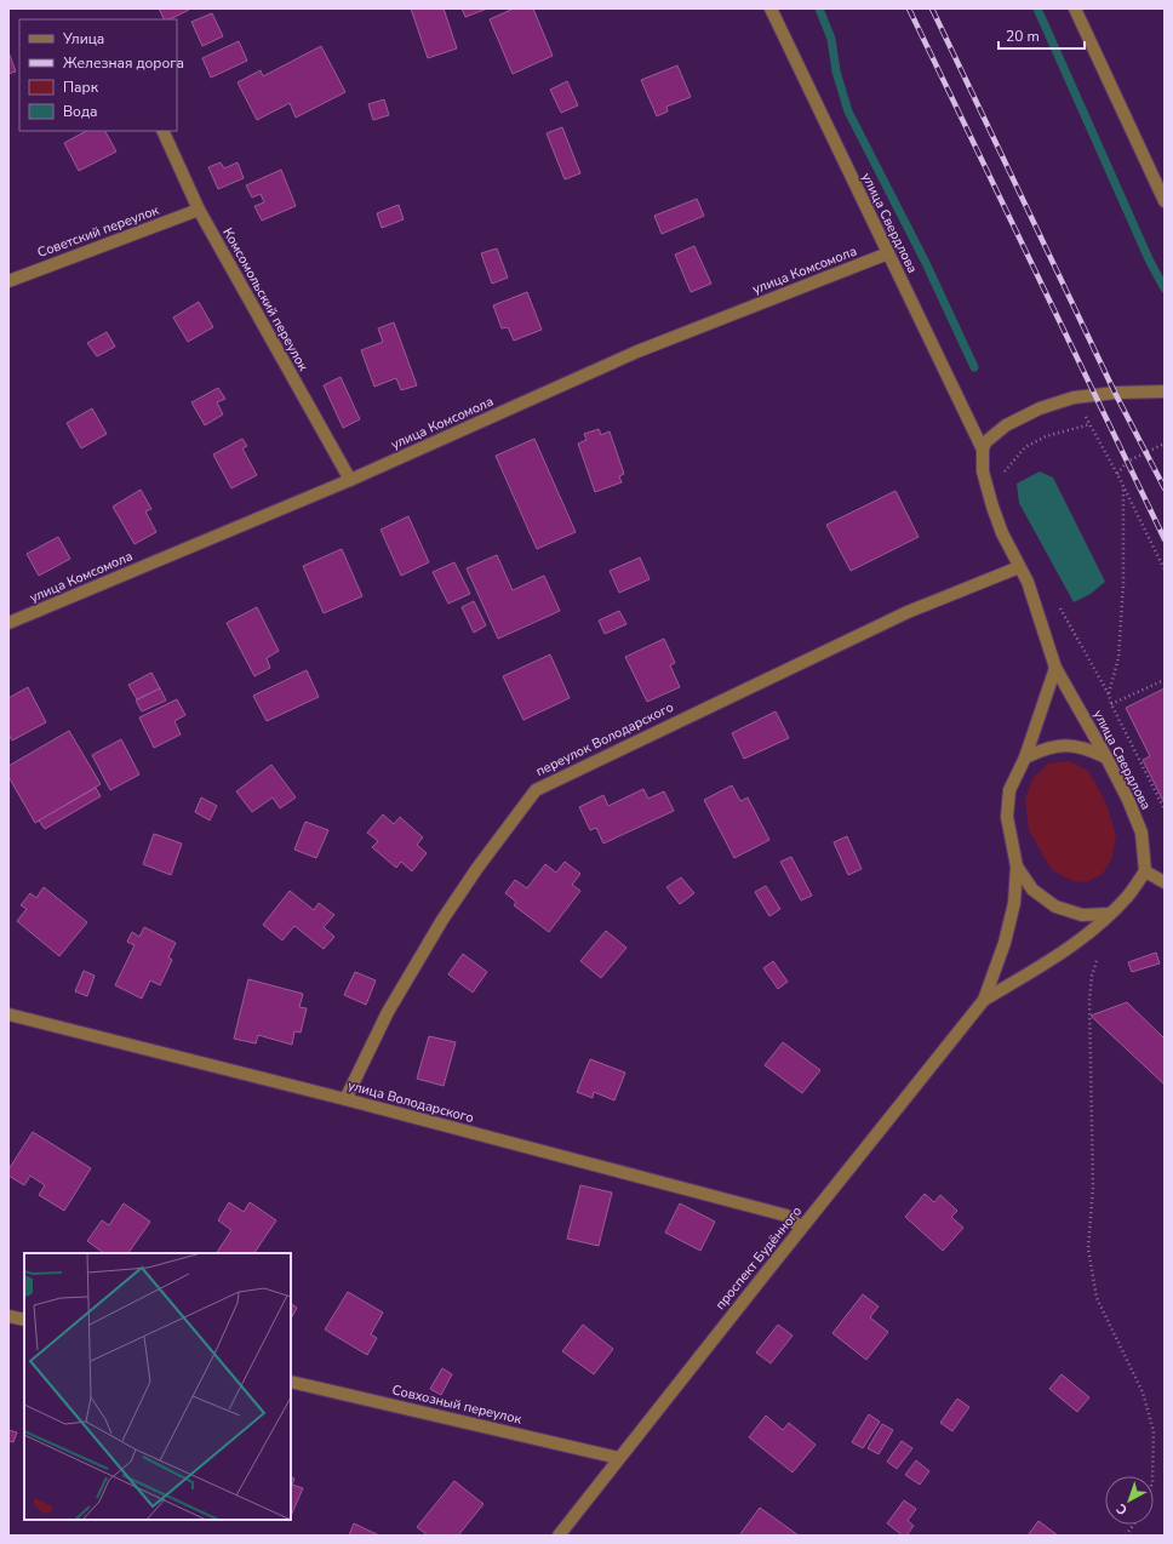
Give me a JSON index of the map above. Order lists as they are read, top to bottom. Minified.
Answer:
{"streets":{"street":["улица Свердлова","Советский переулок","улица Комсомола","Комсомольский переулок","переулок Володарского","улица Володарского","проспект Будённого","Совхозный переулок"]},"crossings":[["улица Свердлова","улица Комсомола"],["улица Свердлова","переулок Володарского"],["улица Свердлова","проспект Будённого"],["Советский переулок","Комсомольский переулок"],["улица Комсомола","Комсомольский переулок"],["переулок Володарского","улица Володарского"],["улица Володарского","проспект Будённого"],["проспект Будённого","Совхозный переулок"]],"legend":["Улица","Железная дорога","Парк","Вода"],"scale_bar":"20 m","north":"bottom left"}
